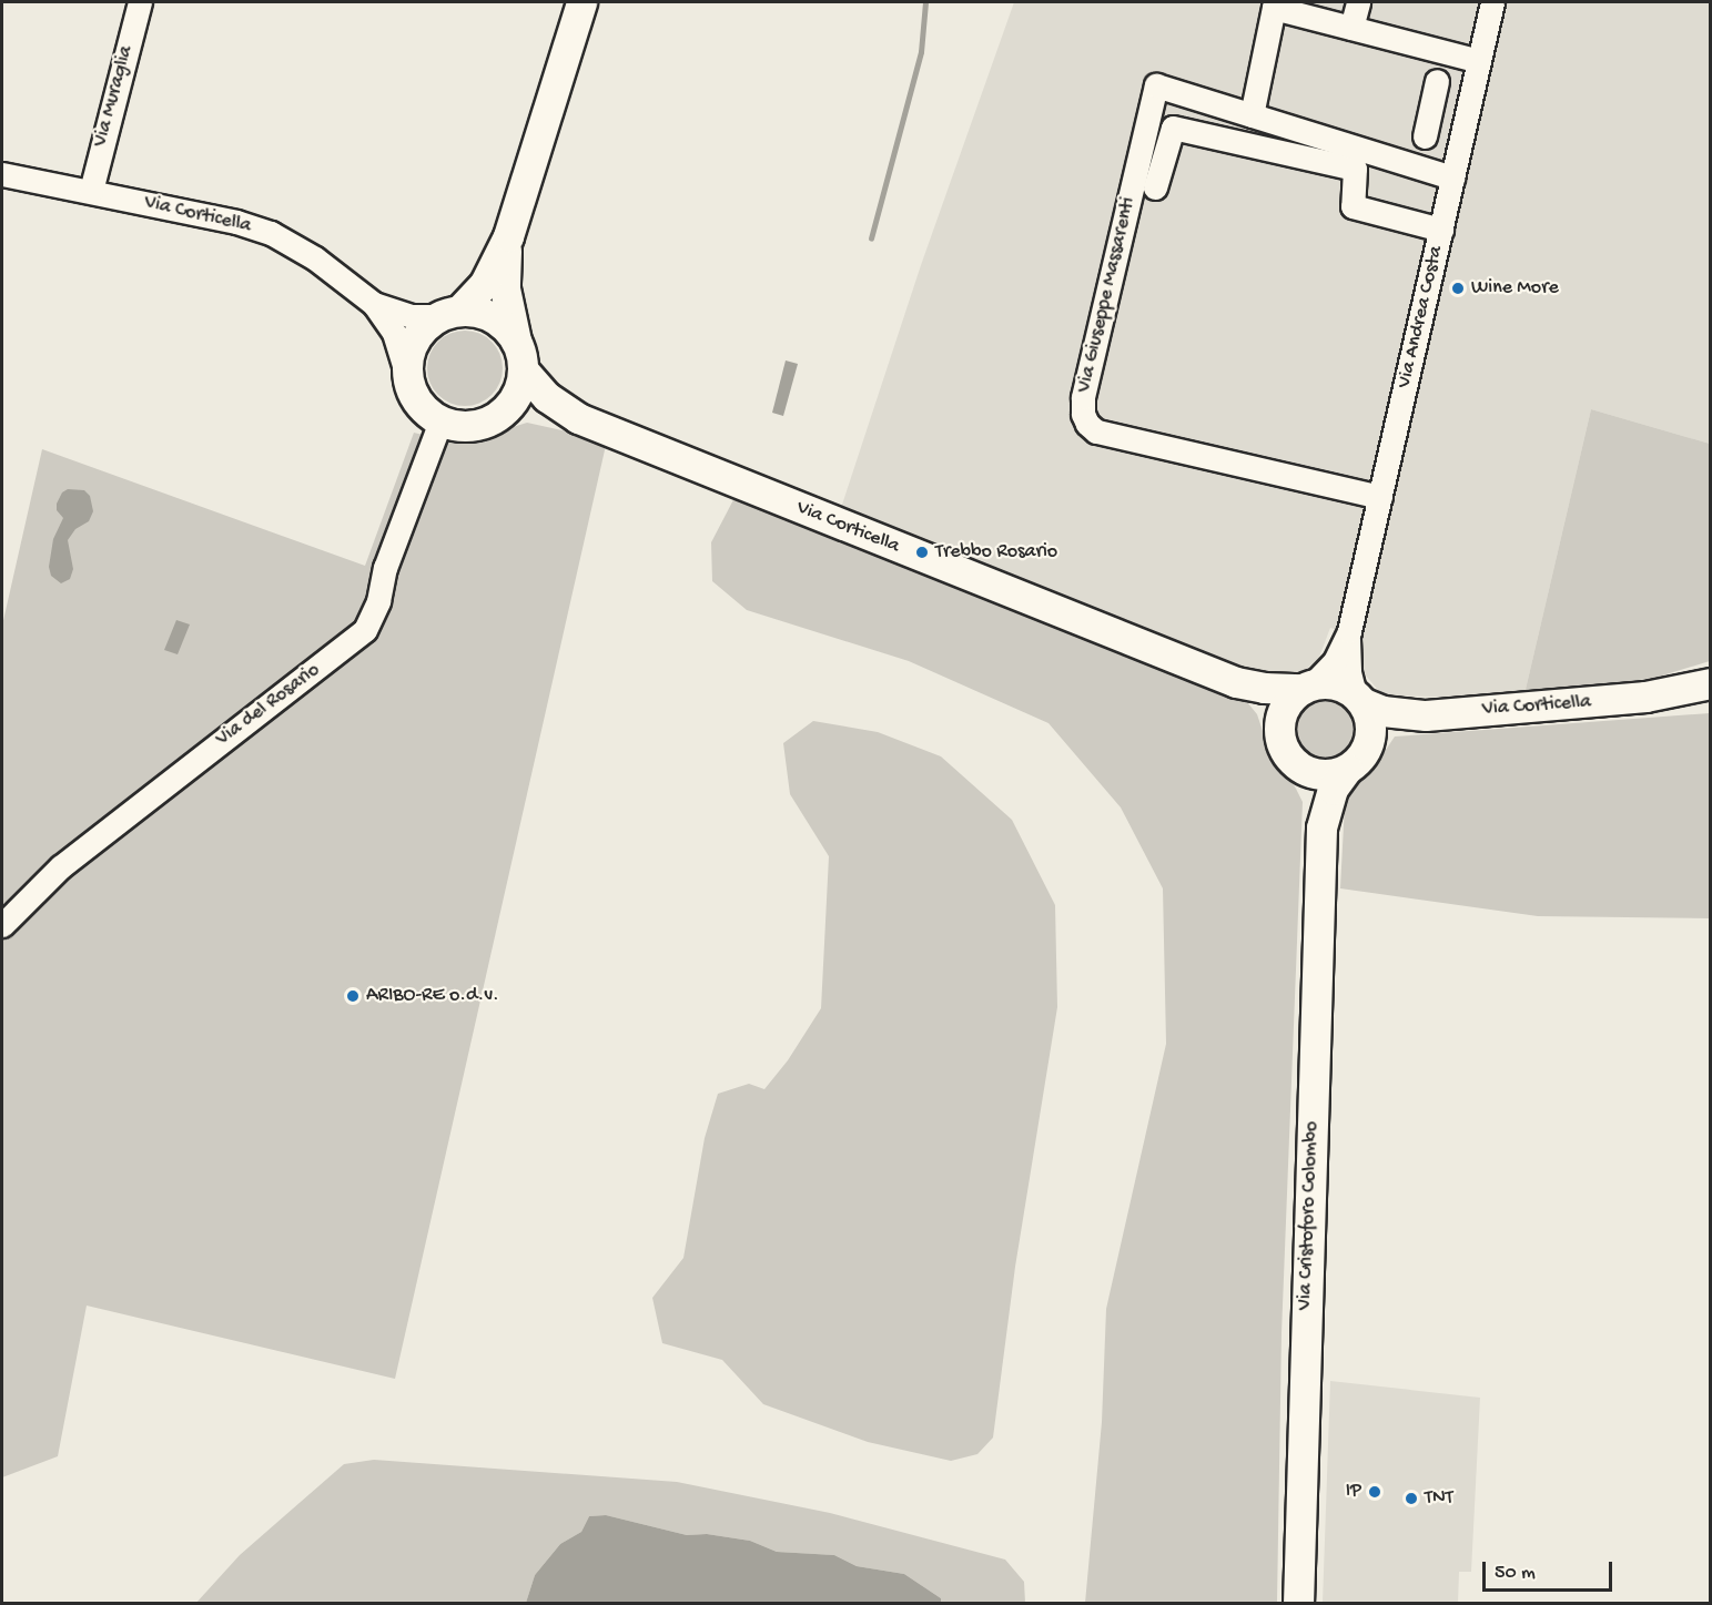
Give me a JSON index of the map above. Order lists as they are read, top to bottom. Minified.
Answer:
{"streets":{"main road":["Via Corticella","Via Cristoforo Colombo"],"street":["Via Muraglia","Via Giuseppe Massarenti","Via Andrea Costa","Via del Rosario"]},"crossings":[["Via Muraglia","Via Corticella"],["Via Corticella","Via Andrea Costa"],["Via Corticella","Via del Rosario"],["Via Corticella","Via Cristoforo Colombo"],["Via Giuseppe Massarenti","Via Andrea Costa"],["Via Andrea Costa","Via Cristoforo Colombo"]],"places":["Wine More","Trebbo Rosario","ARIBO-RE o.d.v.","IP","TNT"],"scale_bar":"50 m"}
